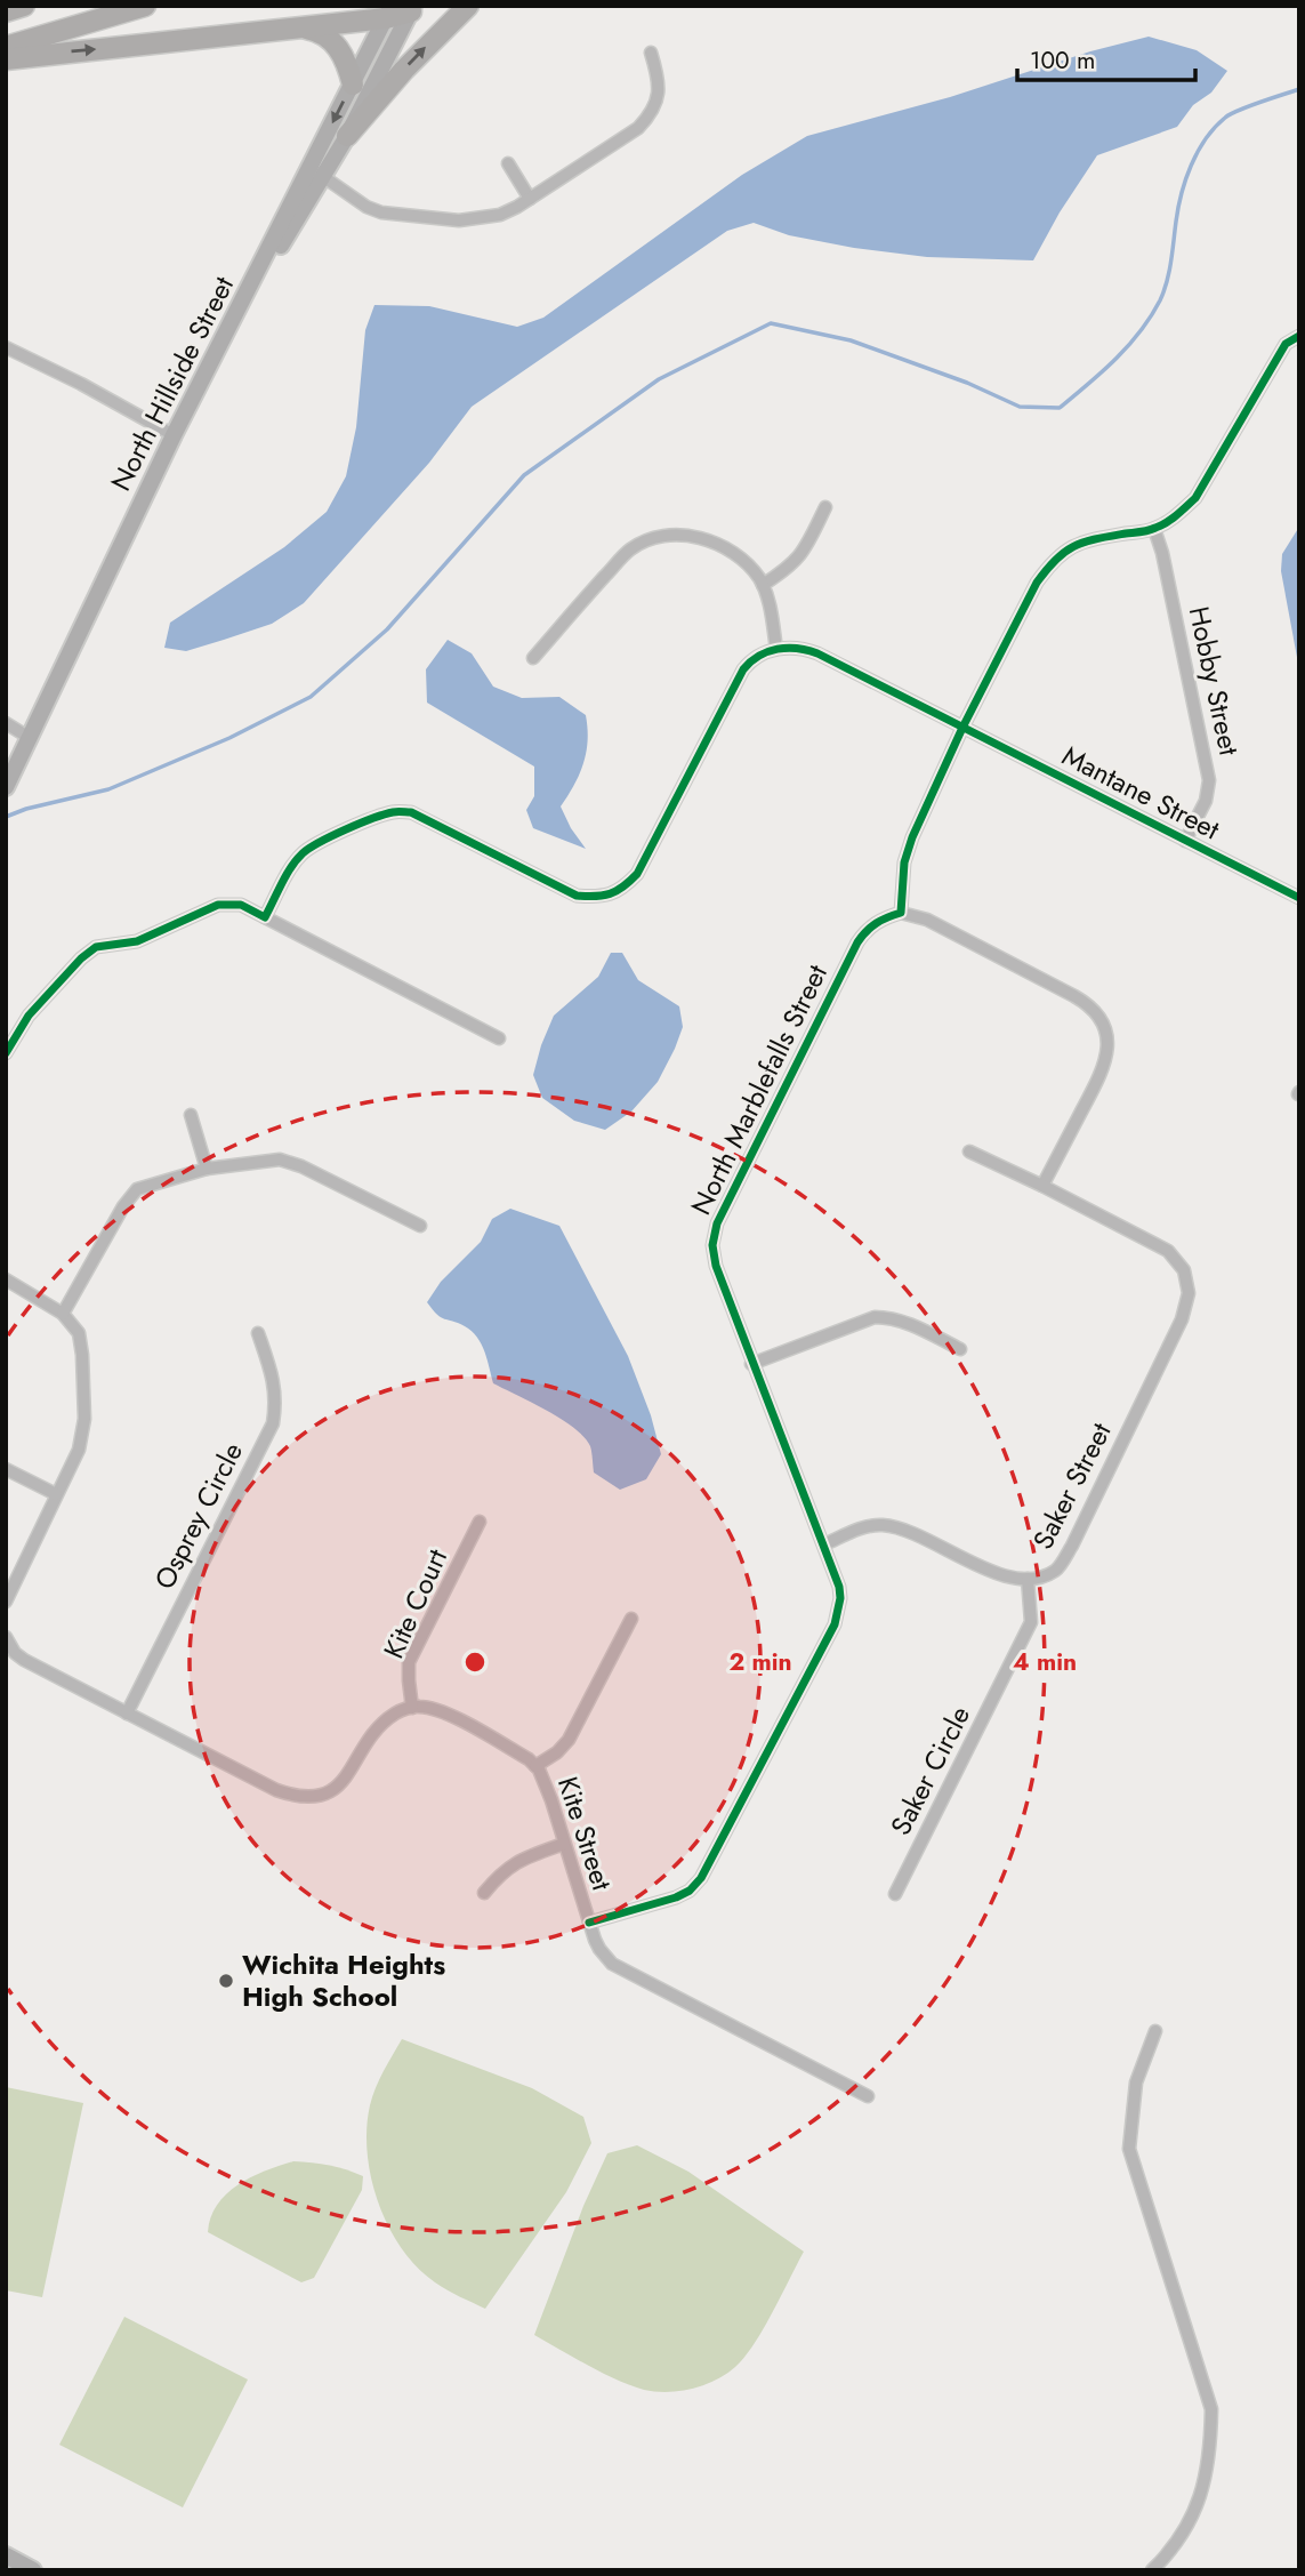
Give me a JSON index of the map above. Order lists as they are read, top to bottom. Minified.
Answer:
{"streets":{"main road":["North Hillside Street"],"street":["Hobby Street","Mantane Street","North Marblefalls Street","Saker Street","Osprey Circle","Kite Court","Saker Circle","Kite Street"]},"crossings":[["Hobby Street","Mantane Street"],["North Marblefalls Street","Kite Street"],["Saker Street","Saker Circle"],["Kite Court","Kite Street"]],"places":["Wichita Heights High School"],"scale_bar":"100 m","rings":["2 min","4 min"]}
